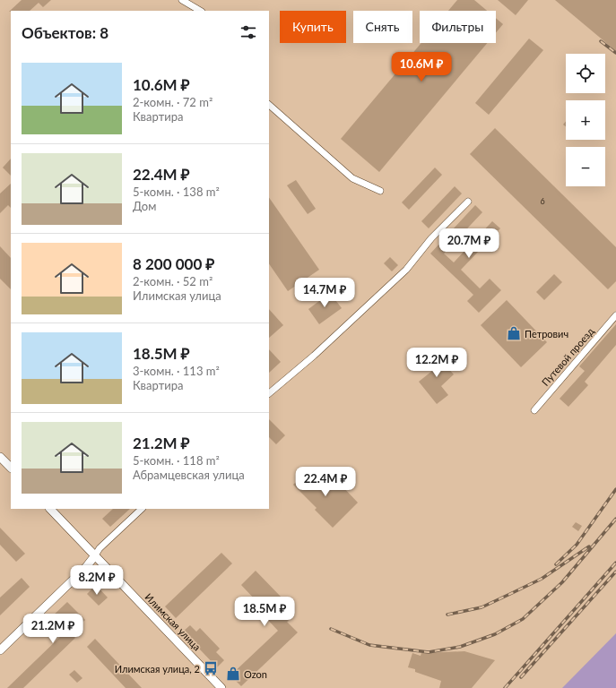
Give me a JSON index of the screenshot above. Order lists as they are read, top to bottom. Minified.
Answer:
{"streets":{"street":["Путевой проезд","Илимская улица"]},"places":{"shop":["Петрович","Ozon"],"bus stop":["Илимская улица, 2"]},"house_numbers":["6"],"page":{"chip":["Купить","Снять","Фильтры"],"heading":"Объектов: 8","price":["10.6M ₽","20.7M ₽","14.7M ₽","12.2M ₽","22.4M ₽","8.2M ₽","18.5M ₽","21.2M ₽"],"map_buttons":["+","−"],"list":[{"name":"10.6M ₽","note":"2-комн. · 72 m² · Квартира"},{"name":"22.4M ₽","note":"5-комн. · 138 m² · Дом"},{"name":"8 200 000 ₽","note":"2-комн. · 52 m² · Илимская улица"},{"name":"18.5M ₽","note":"3-комн. · 113 m² · Квартира"},{"name":"21.2M ₽","note":"5-комн. · 118 m² · Абрамцевская улица"}]}}
